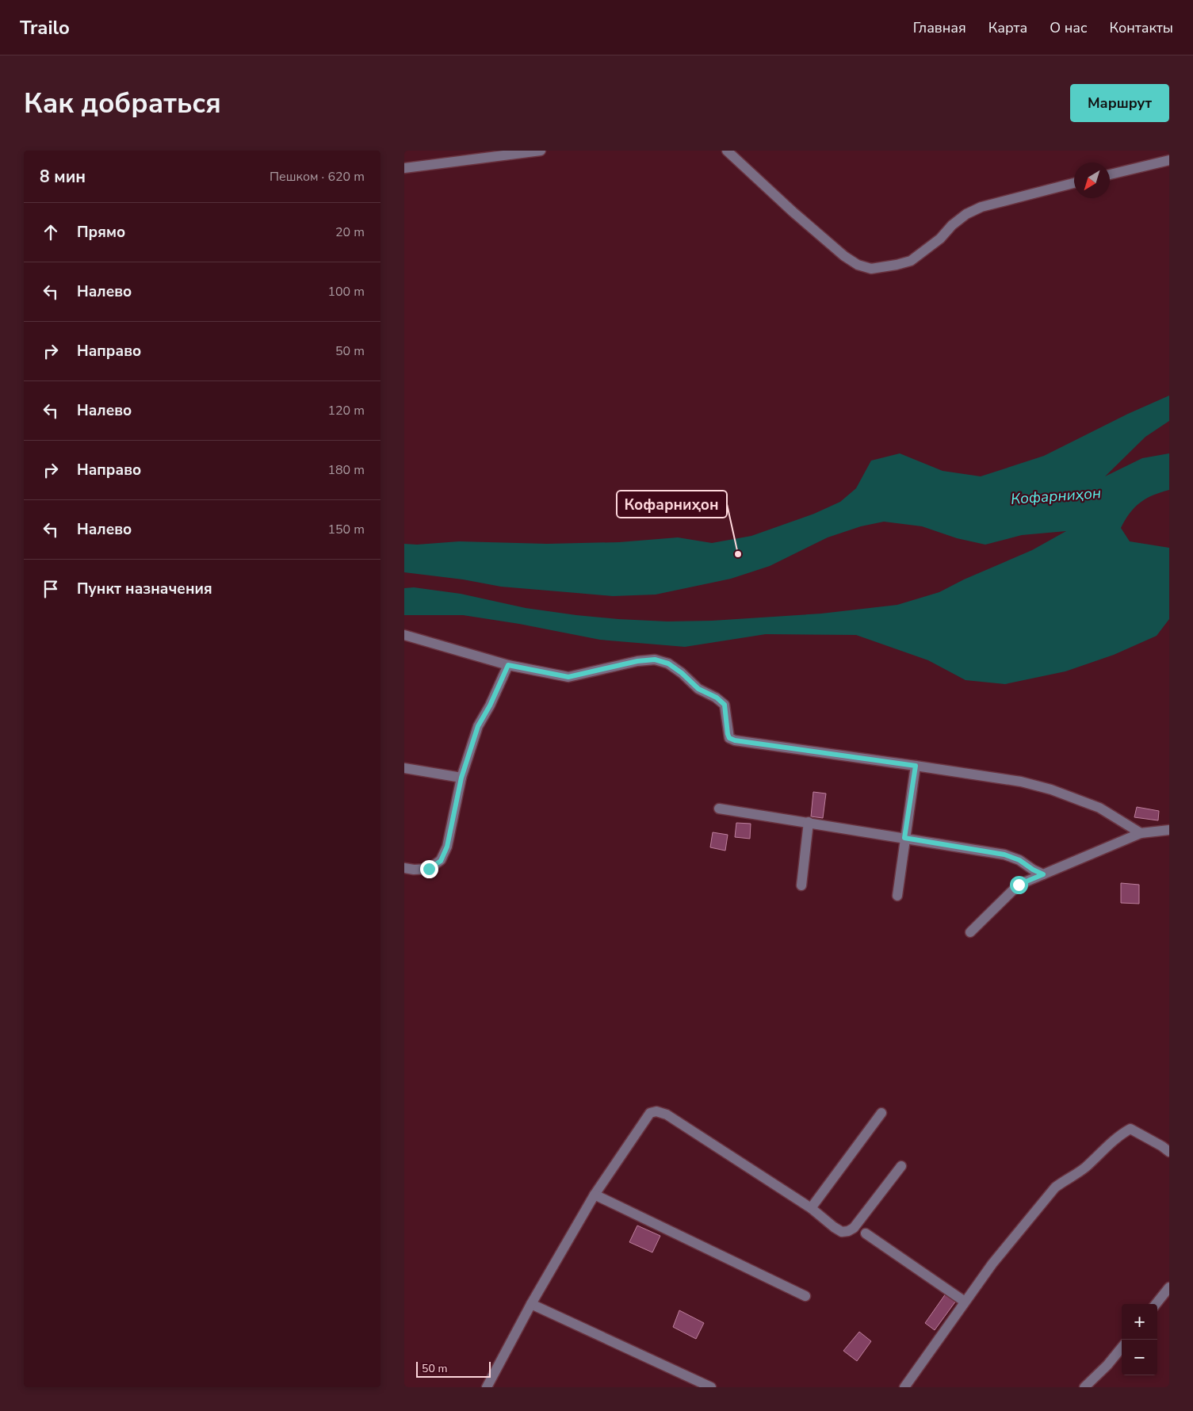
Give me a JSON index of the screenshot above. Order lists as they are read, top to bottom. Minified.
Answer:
{"water":["Кофарниҳон"],"places":["Кофарниҳон"],"scale_bar":"50 m","north":"bottom left","page":{"header":"Trailo","nav":["Главная","Карта","О нас","Контакты"],"buttons":"Маршрут","title":"Как добраться","heading":["8 мин","Пешком · 620 m"],"list":[["Прямо","20 m"],["Налево","100 m"],["Направо","50 m"],["Налево","120 m"],["Направо","180 m"],["Налево","150 m"],"Пункт назначения"],"map_buttons":["+","−"],"scale":"50 m"}}
